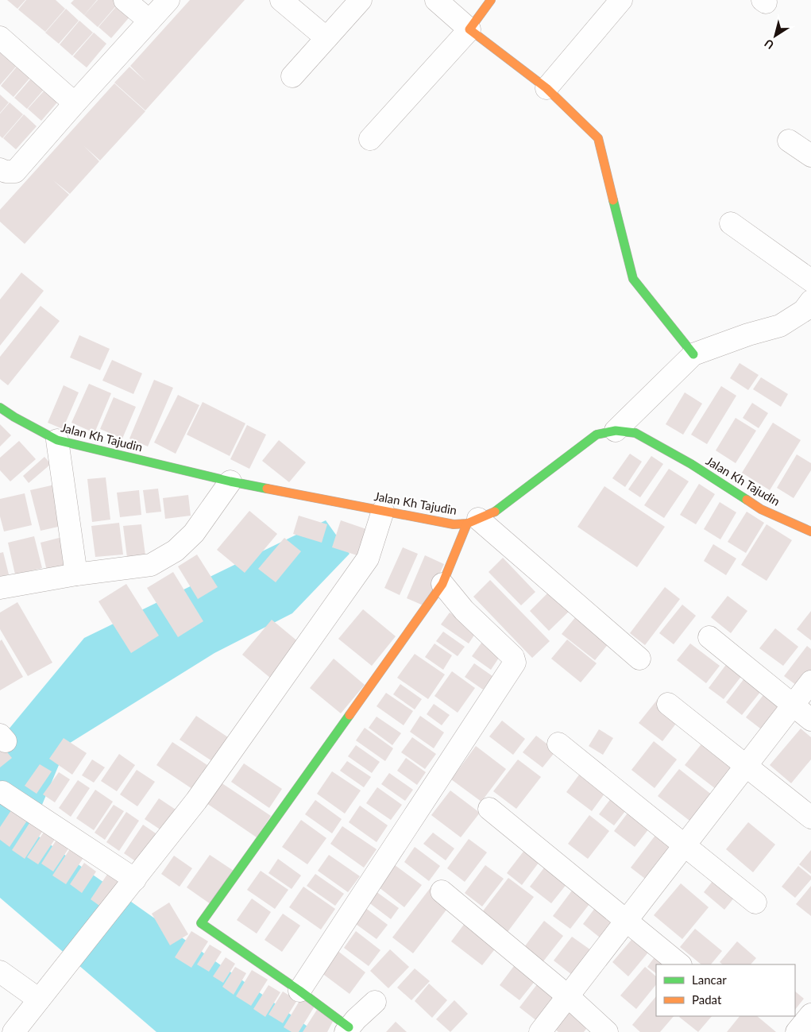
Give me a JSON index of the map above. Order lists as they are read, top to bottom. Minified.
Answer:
{"streets":{"street":["Jalan Kh Tajudin"]},"legend":["Lancar","Padat"],"north":"bottom left"}
